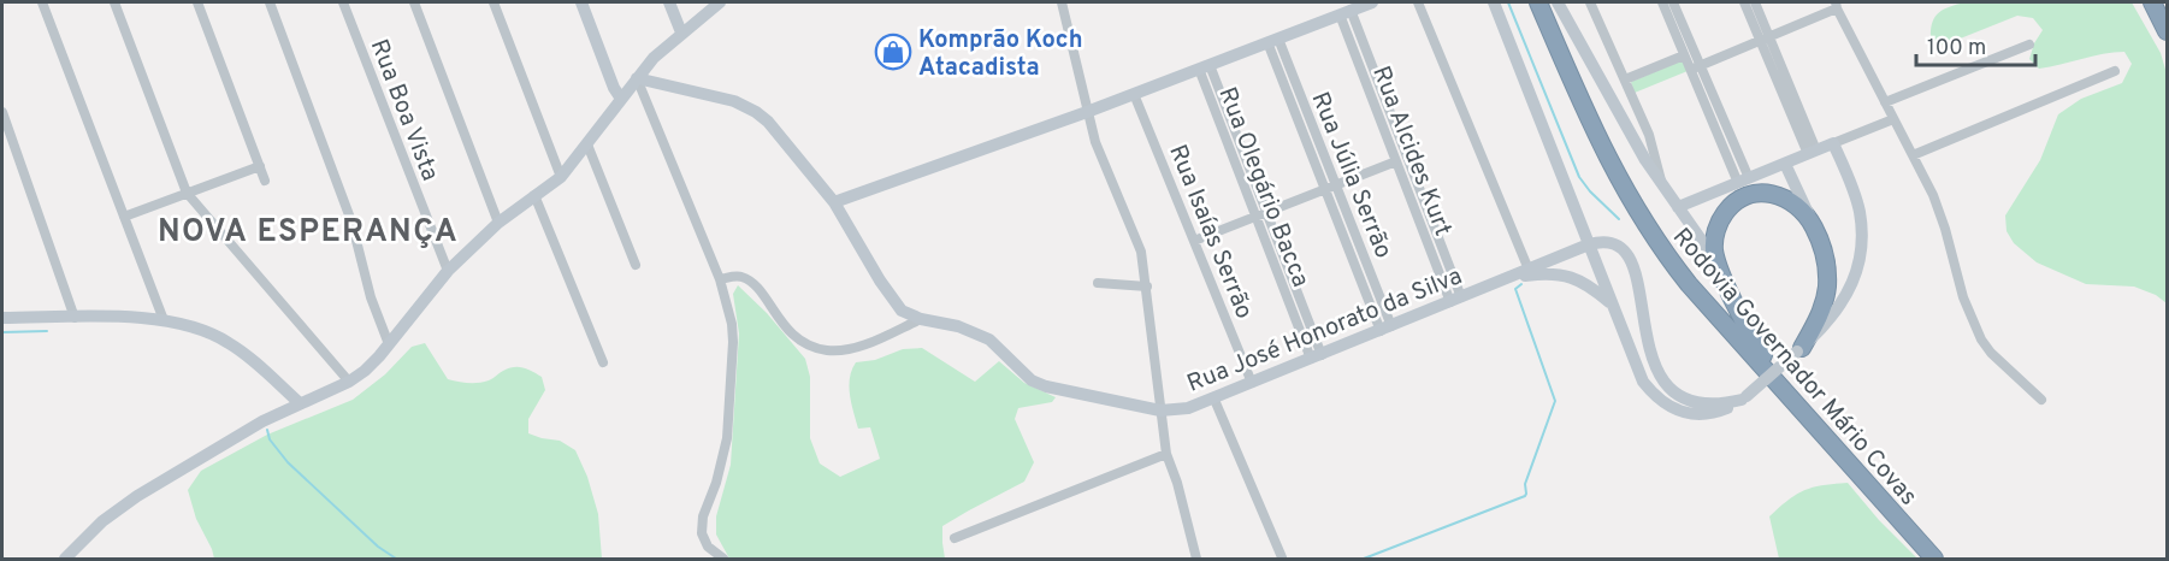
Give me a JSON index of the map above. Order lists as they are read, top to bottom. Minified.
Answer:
{"streets":{"highway":["Rodovia Governador Mário Covas"],"main road":["Rua José Honorato da Silva"],"street":["Rua Boa Vista","Rua Alcides Kurt","Rua Júlia Serrão","Rua Olegário Bacca","Rua Isaías Serrão"]},"crossings":[["Rua Alcides Kurt","Rua José Honorato da Silva"],["Rua Júlia Serrão","Rua José Honorato da Silva"],["Rua Olegário Bacca","Rua José Honorato da Silva"],["Rua Isaías Serrão","Rua José Honorato da Silva"]],"districts":["NOVA ESPERANÇA"],"places":{"shop":["Komprão Koch Atacadista"]},"scale_bar":"100 m"}
